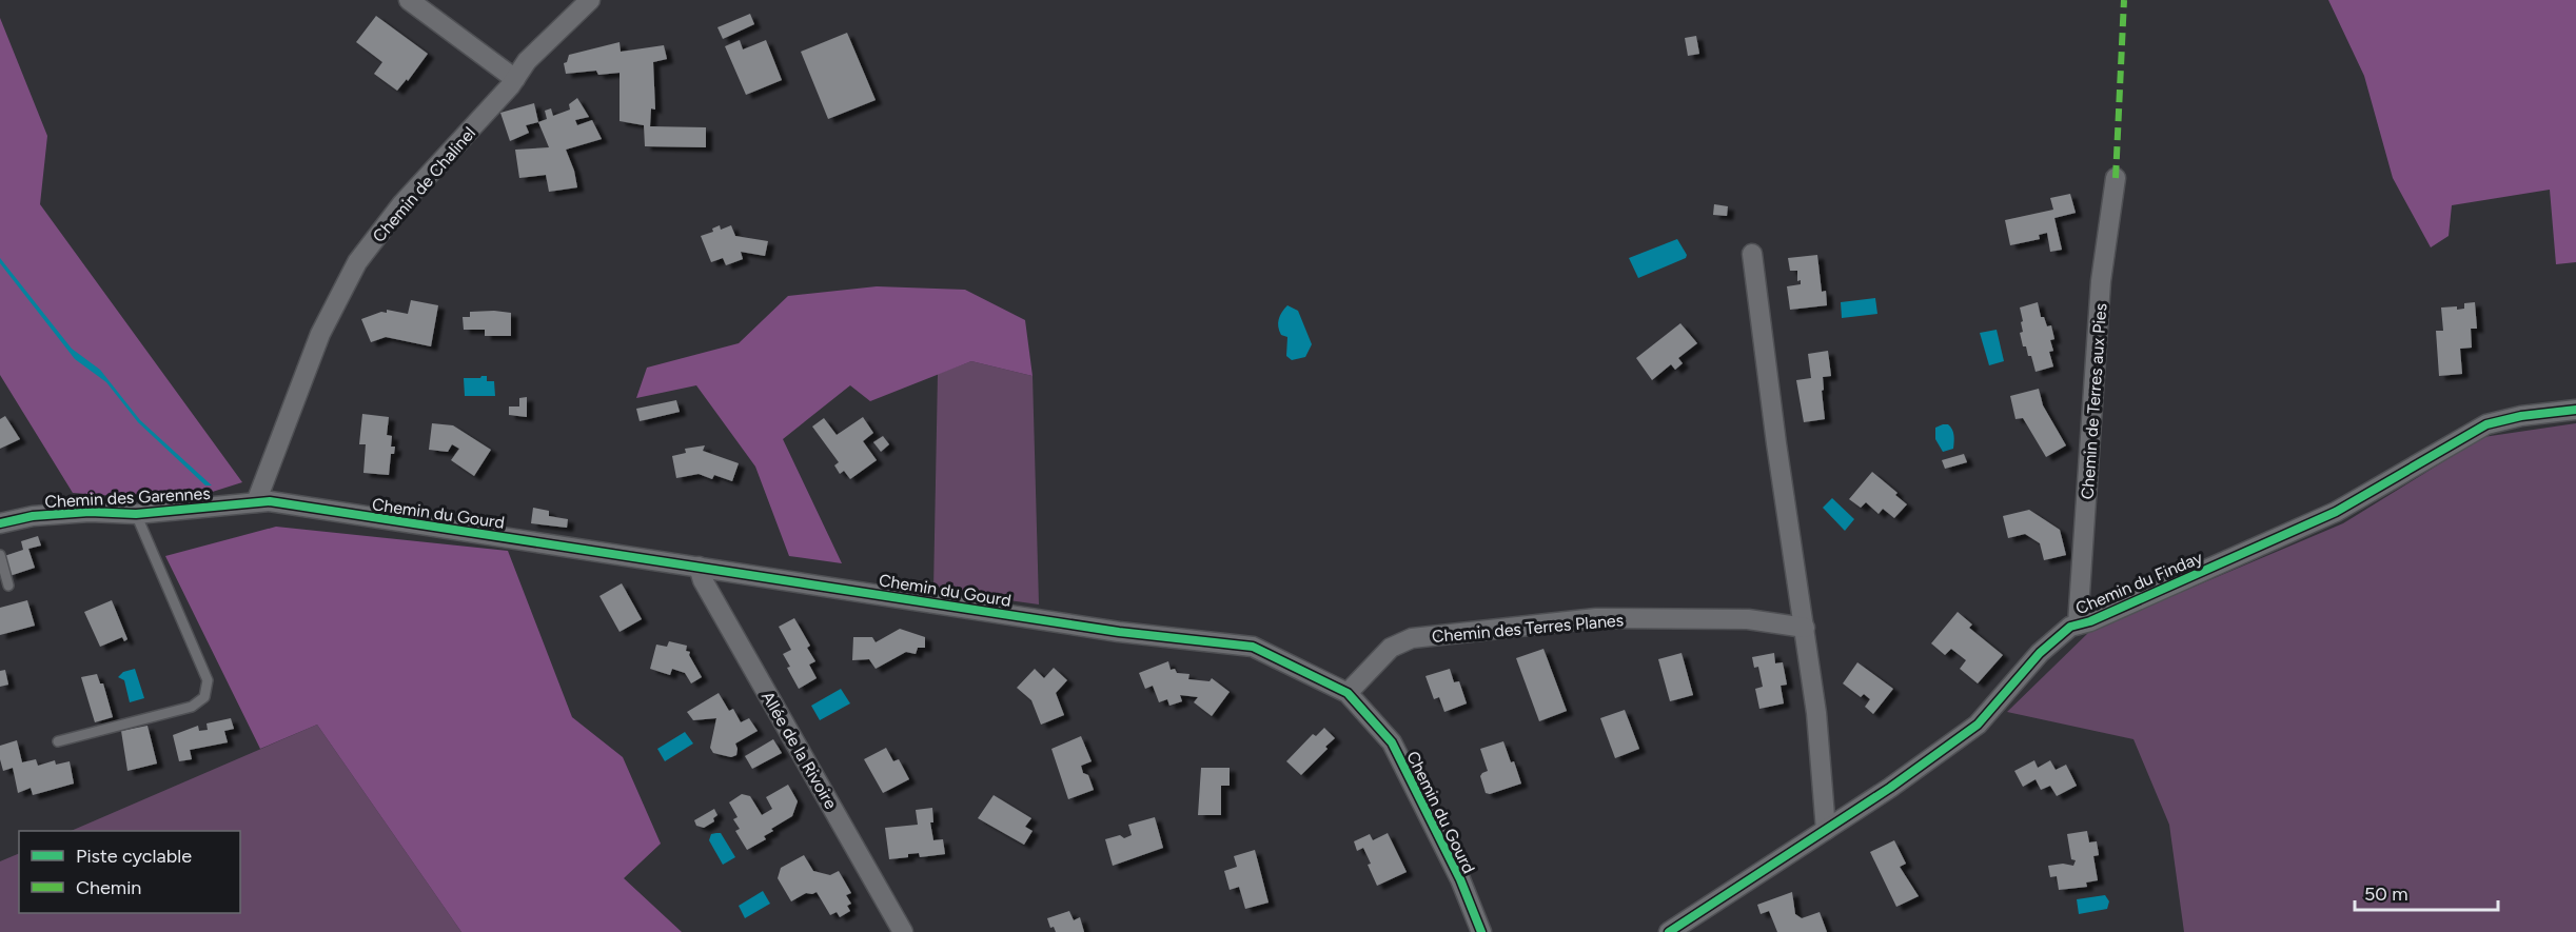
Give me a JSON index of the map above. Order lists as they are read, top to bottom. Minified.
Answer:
{"streets":{"street":["Chemin de Chalinel","Chemin de Terres aux Pies","Chemin des Garennes","Chemin du Gourd","Chemin du Finday","Chemin des Terres Planes","Allée de la Rivoire"]},"crossings":[["Chemin de Chalinel","Chemin des Garennes"],["Chemin de Chalinel","Chemin du Gourd"],["Chemin de Terres aux Pies","Chemin du Finday"],["Chemin des Garennes","Chemin du Gourd"],["Chemin du Gourd","Chemin des Terres Planes"],["Chemin du Gourd","Allée de la Rivoire"]],"legend":["Piste cyclable","Chemin"],"scale_bar":"50 m"}
